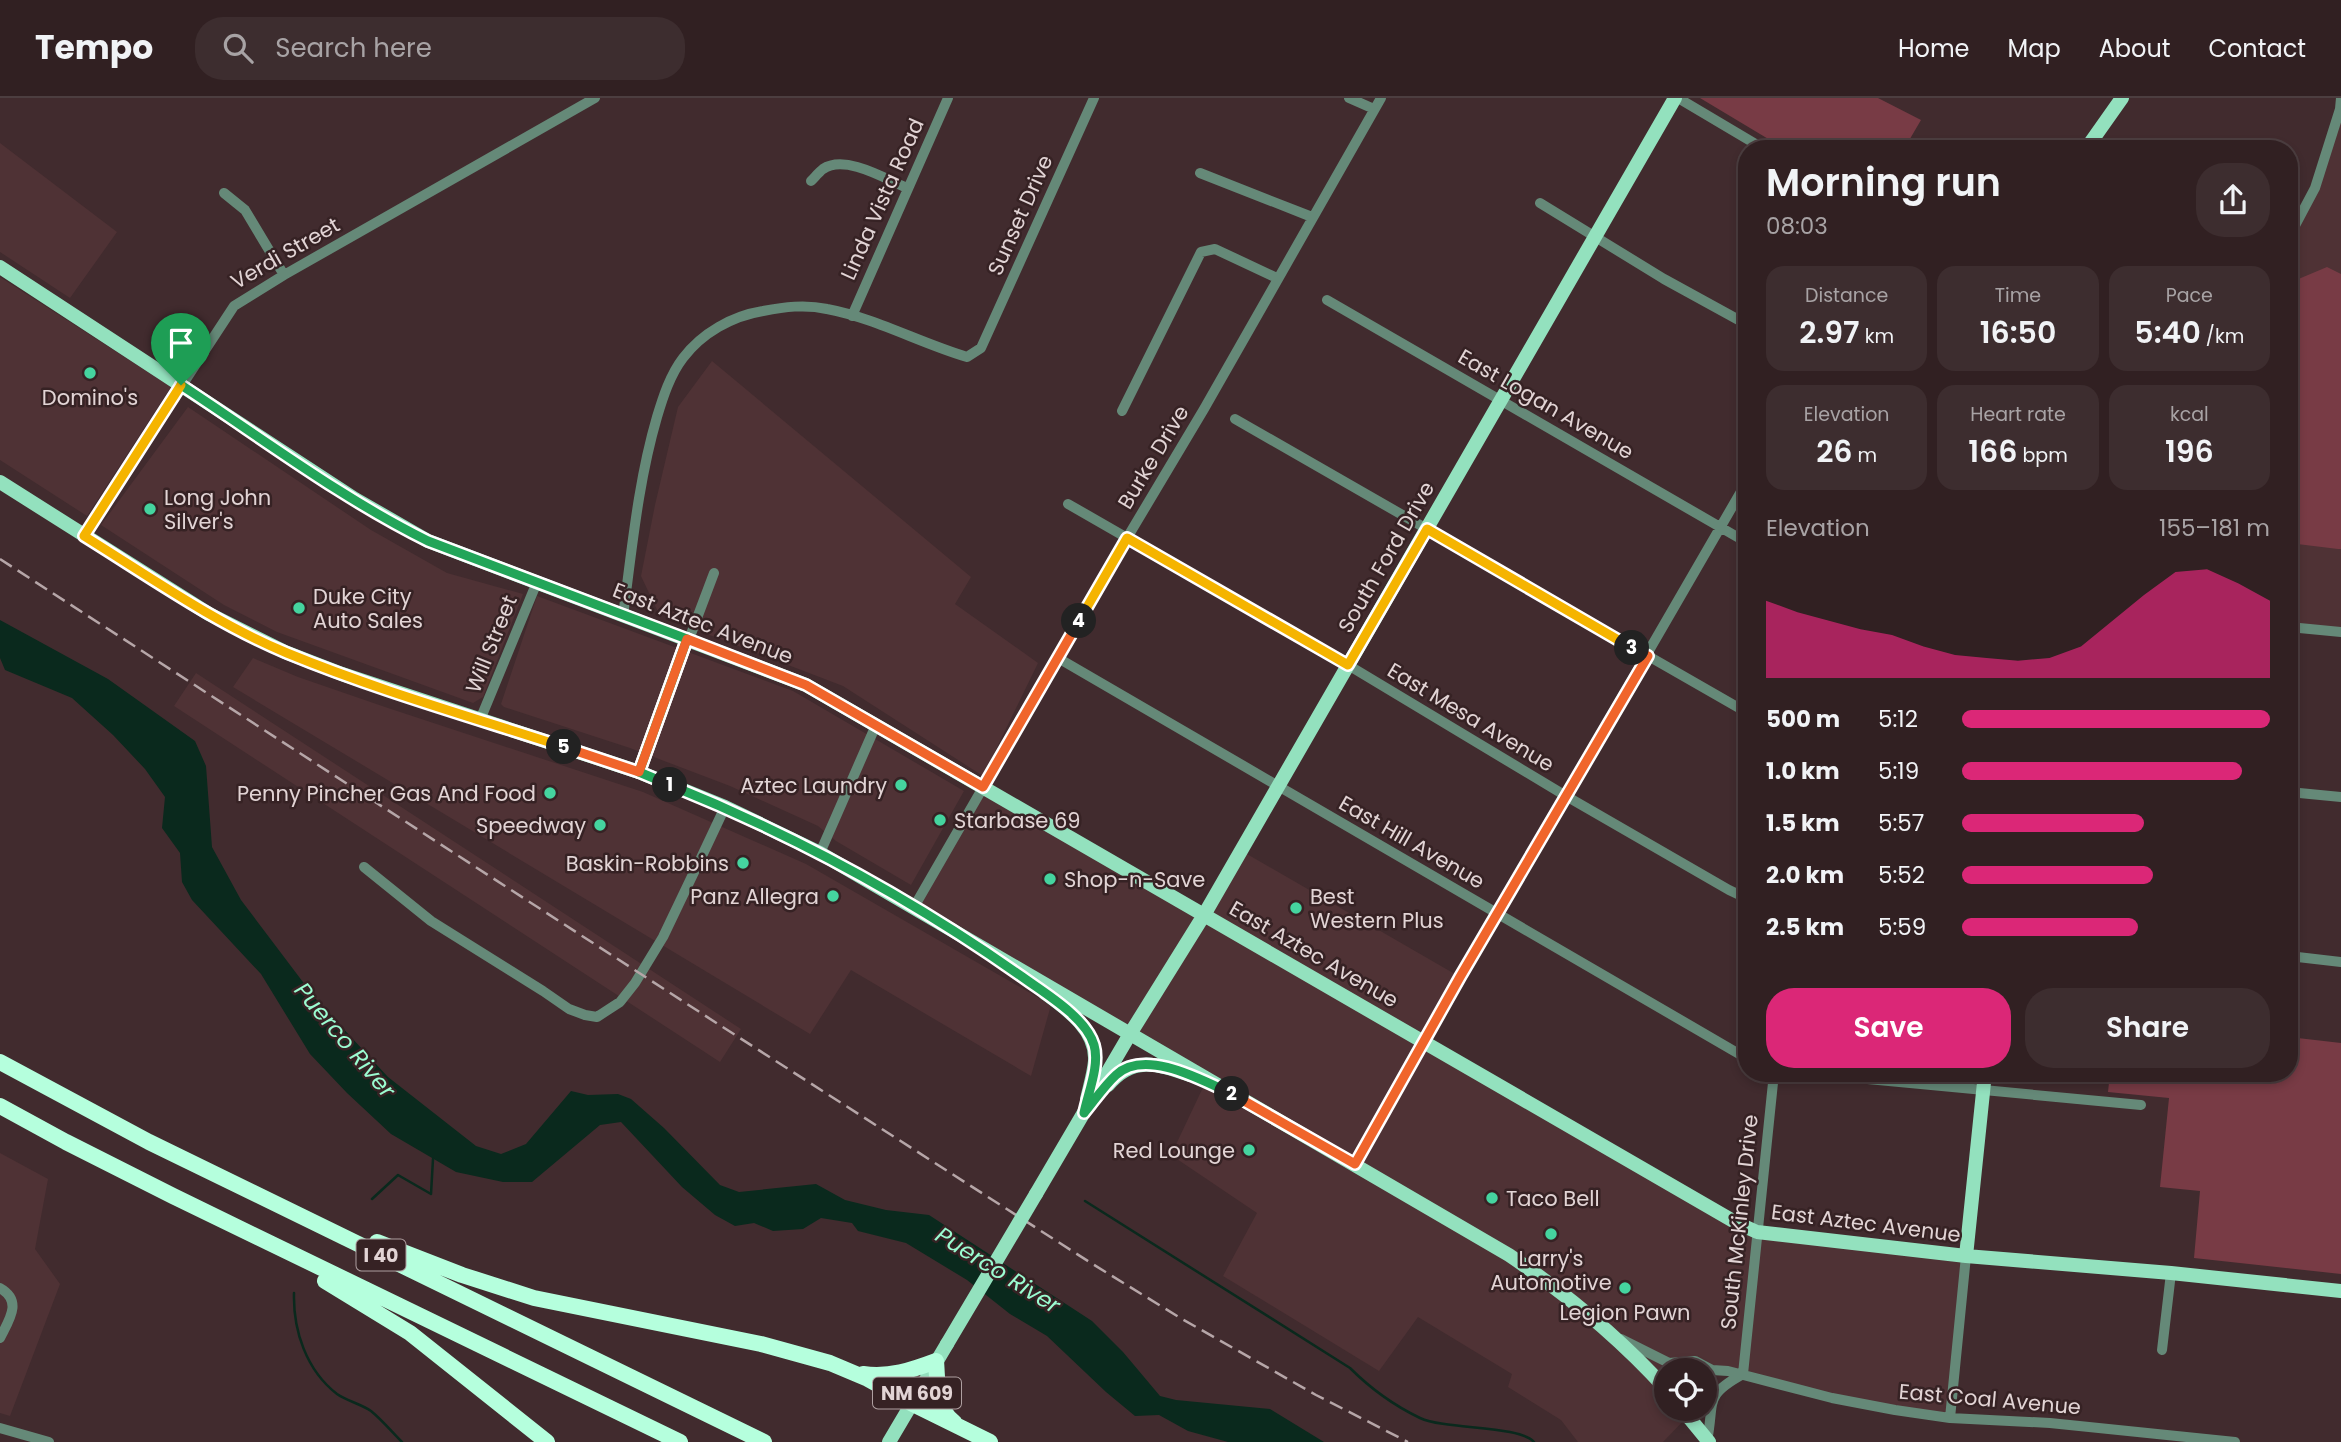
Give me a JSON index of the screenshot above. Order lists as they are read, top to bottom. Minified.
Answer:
{"streets":{"highway":["I 40"],"main road":["South Ford Drive","East Aztec Avenue","NM 609"],"street":["Linda Vista Road","Sunset Drive","Verdi Street","East Logan Avenue","Burke Drive","Will Street","East Mesa Avenue","East Hill Avenue","South McKinley Drive","East Coal Avenue"]},"crossings":[["Linda Vista Road","Sunset Drive"],["Verdi Street","East Aztec Avenue"],["East Logan Avenue","South Ford Drive"],["Burke Drive","East Aztec Avenue"],["Burke Drive","East Mesa Avenue"],["Burke Drive","East Hill Avenue"],["South Ford Drive","East Aztec Avenue"],["South Ford Drive","East Mesa Avenue"],["South Ford Drive","East Hill Avenue"],["South Ford Drive","NM 609"],["East Aztec Avenue","Will Street"],["East Aztec Avenue","South McKinley Drive"],["South McKinley Drive","East Coal Avenue"]],"water":["Puerco River"],"places":["Domino's","Long John Silver's","Duke City Auto Sales","Aztec Laundry","Penny Pincher Gas And Food","Starbase 69","Speedway","Baskin-Robbins","Shop-n-Save","Panz Allegra","Best Western Plus","Red Lounge","Taco Bell","Larry's Automotive","Legion Pawn"],"page":{"header":"Tempo","search":"Search here","nav":["Home","Map","About","Contact"],"heading":["Morning run","08:03"],"stats":[["Distance","2.97 km"],["Time","16:50"],["Pace","5:40 /km"],["Elevation","26 m"],["Heart rate","166 bpm"],["kcal","196"]],"chart":["Elevation","155–181 m"],"pins":["4","3","5","1","2"],"list":[{"name":"500 m","note":"5:12"},{"name":"1.0 km","note":"5:19"},{"name":"1.5 km","note":"5:57"},{"name":"2.0 km","note":"5:52"},{"name":"2.5 km","note":"5:59"}],"buttons":["Save","Share"]}}
